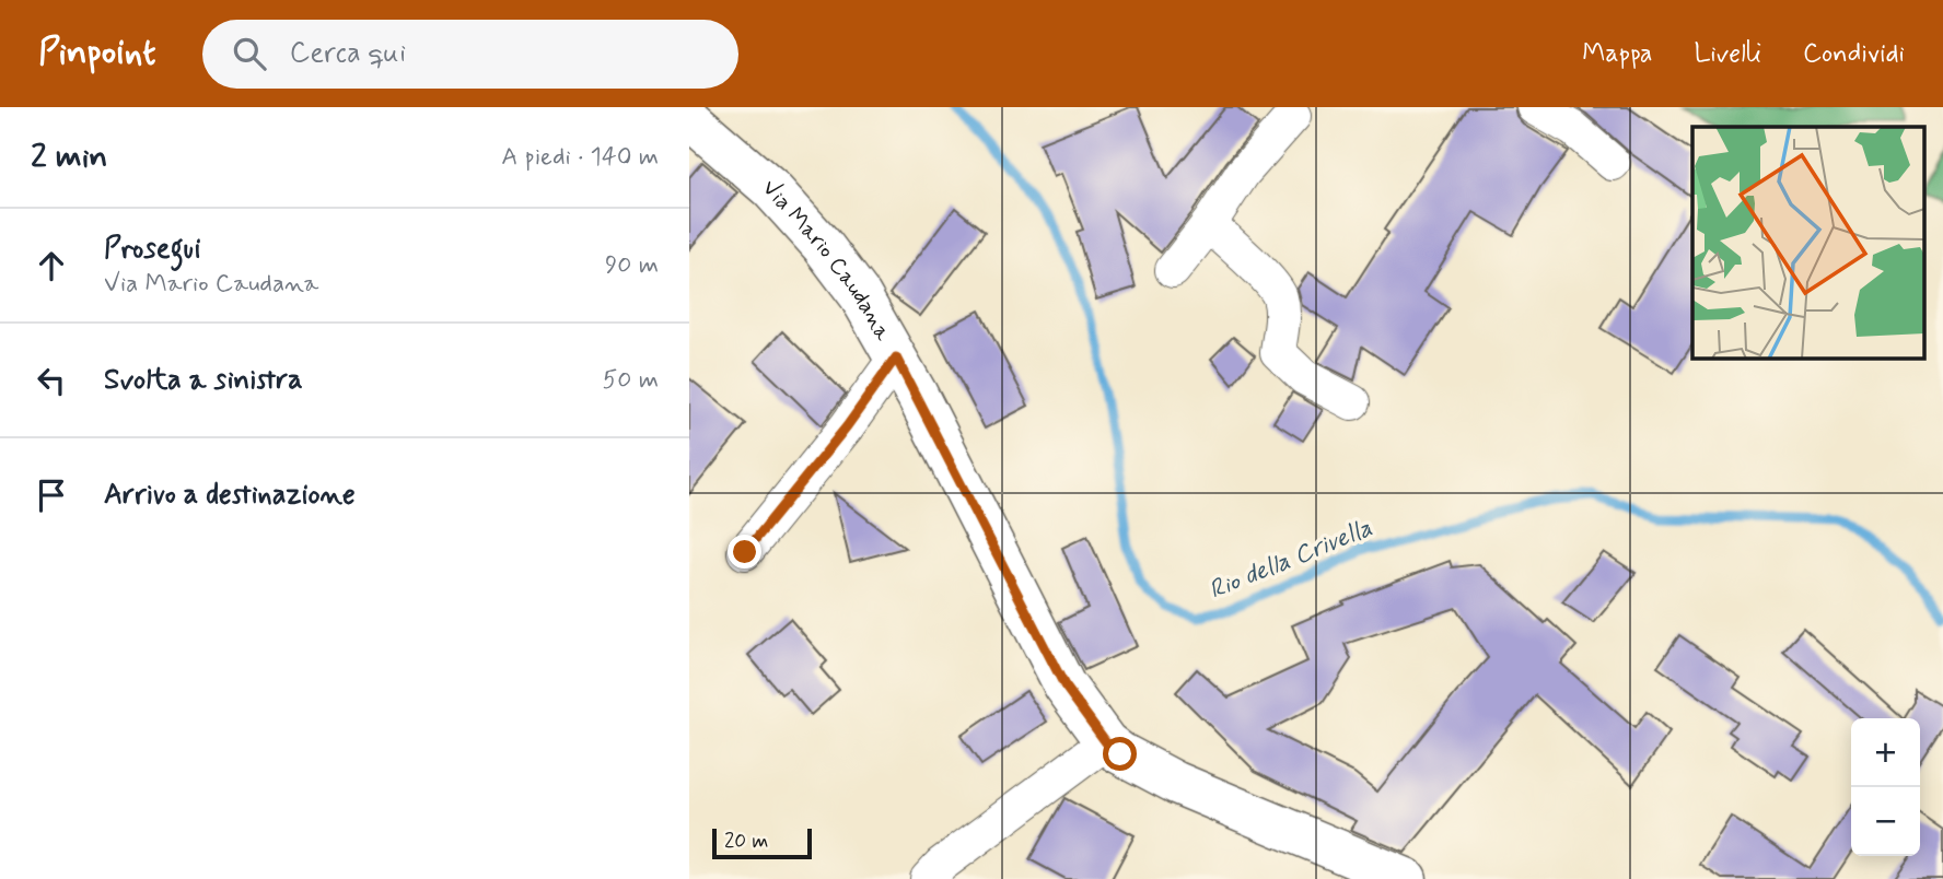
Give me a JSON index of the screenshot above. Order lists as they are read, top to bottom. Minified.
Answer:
{"streets":{"main road":["Via Mario Caudana"]},"water":["Rio della Crivella"],"scale_bar":"20 m","page":{"header":"Pinpoint","search":"Cerca qui","nav":["Mappa","Livelli","Condividi"],"heading":["2 min","A piedi · 140 m"],"list":[["Prosegui","Via Mario Caudana","90 m"],["Svolta a sinistra","50 m"],"Arrivo a destinazione"],"map_buttons":["+","−"],"scale":"20 m"}}
